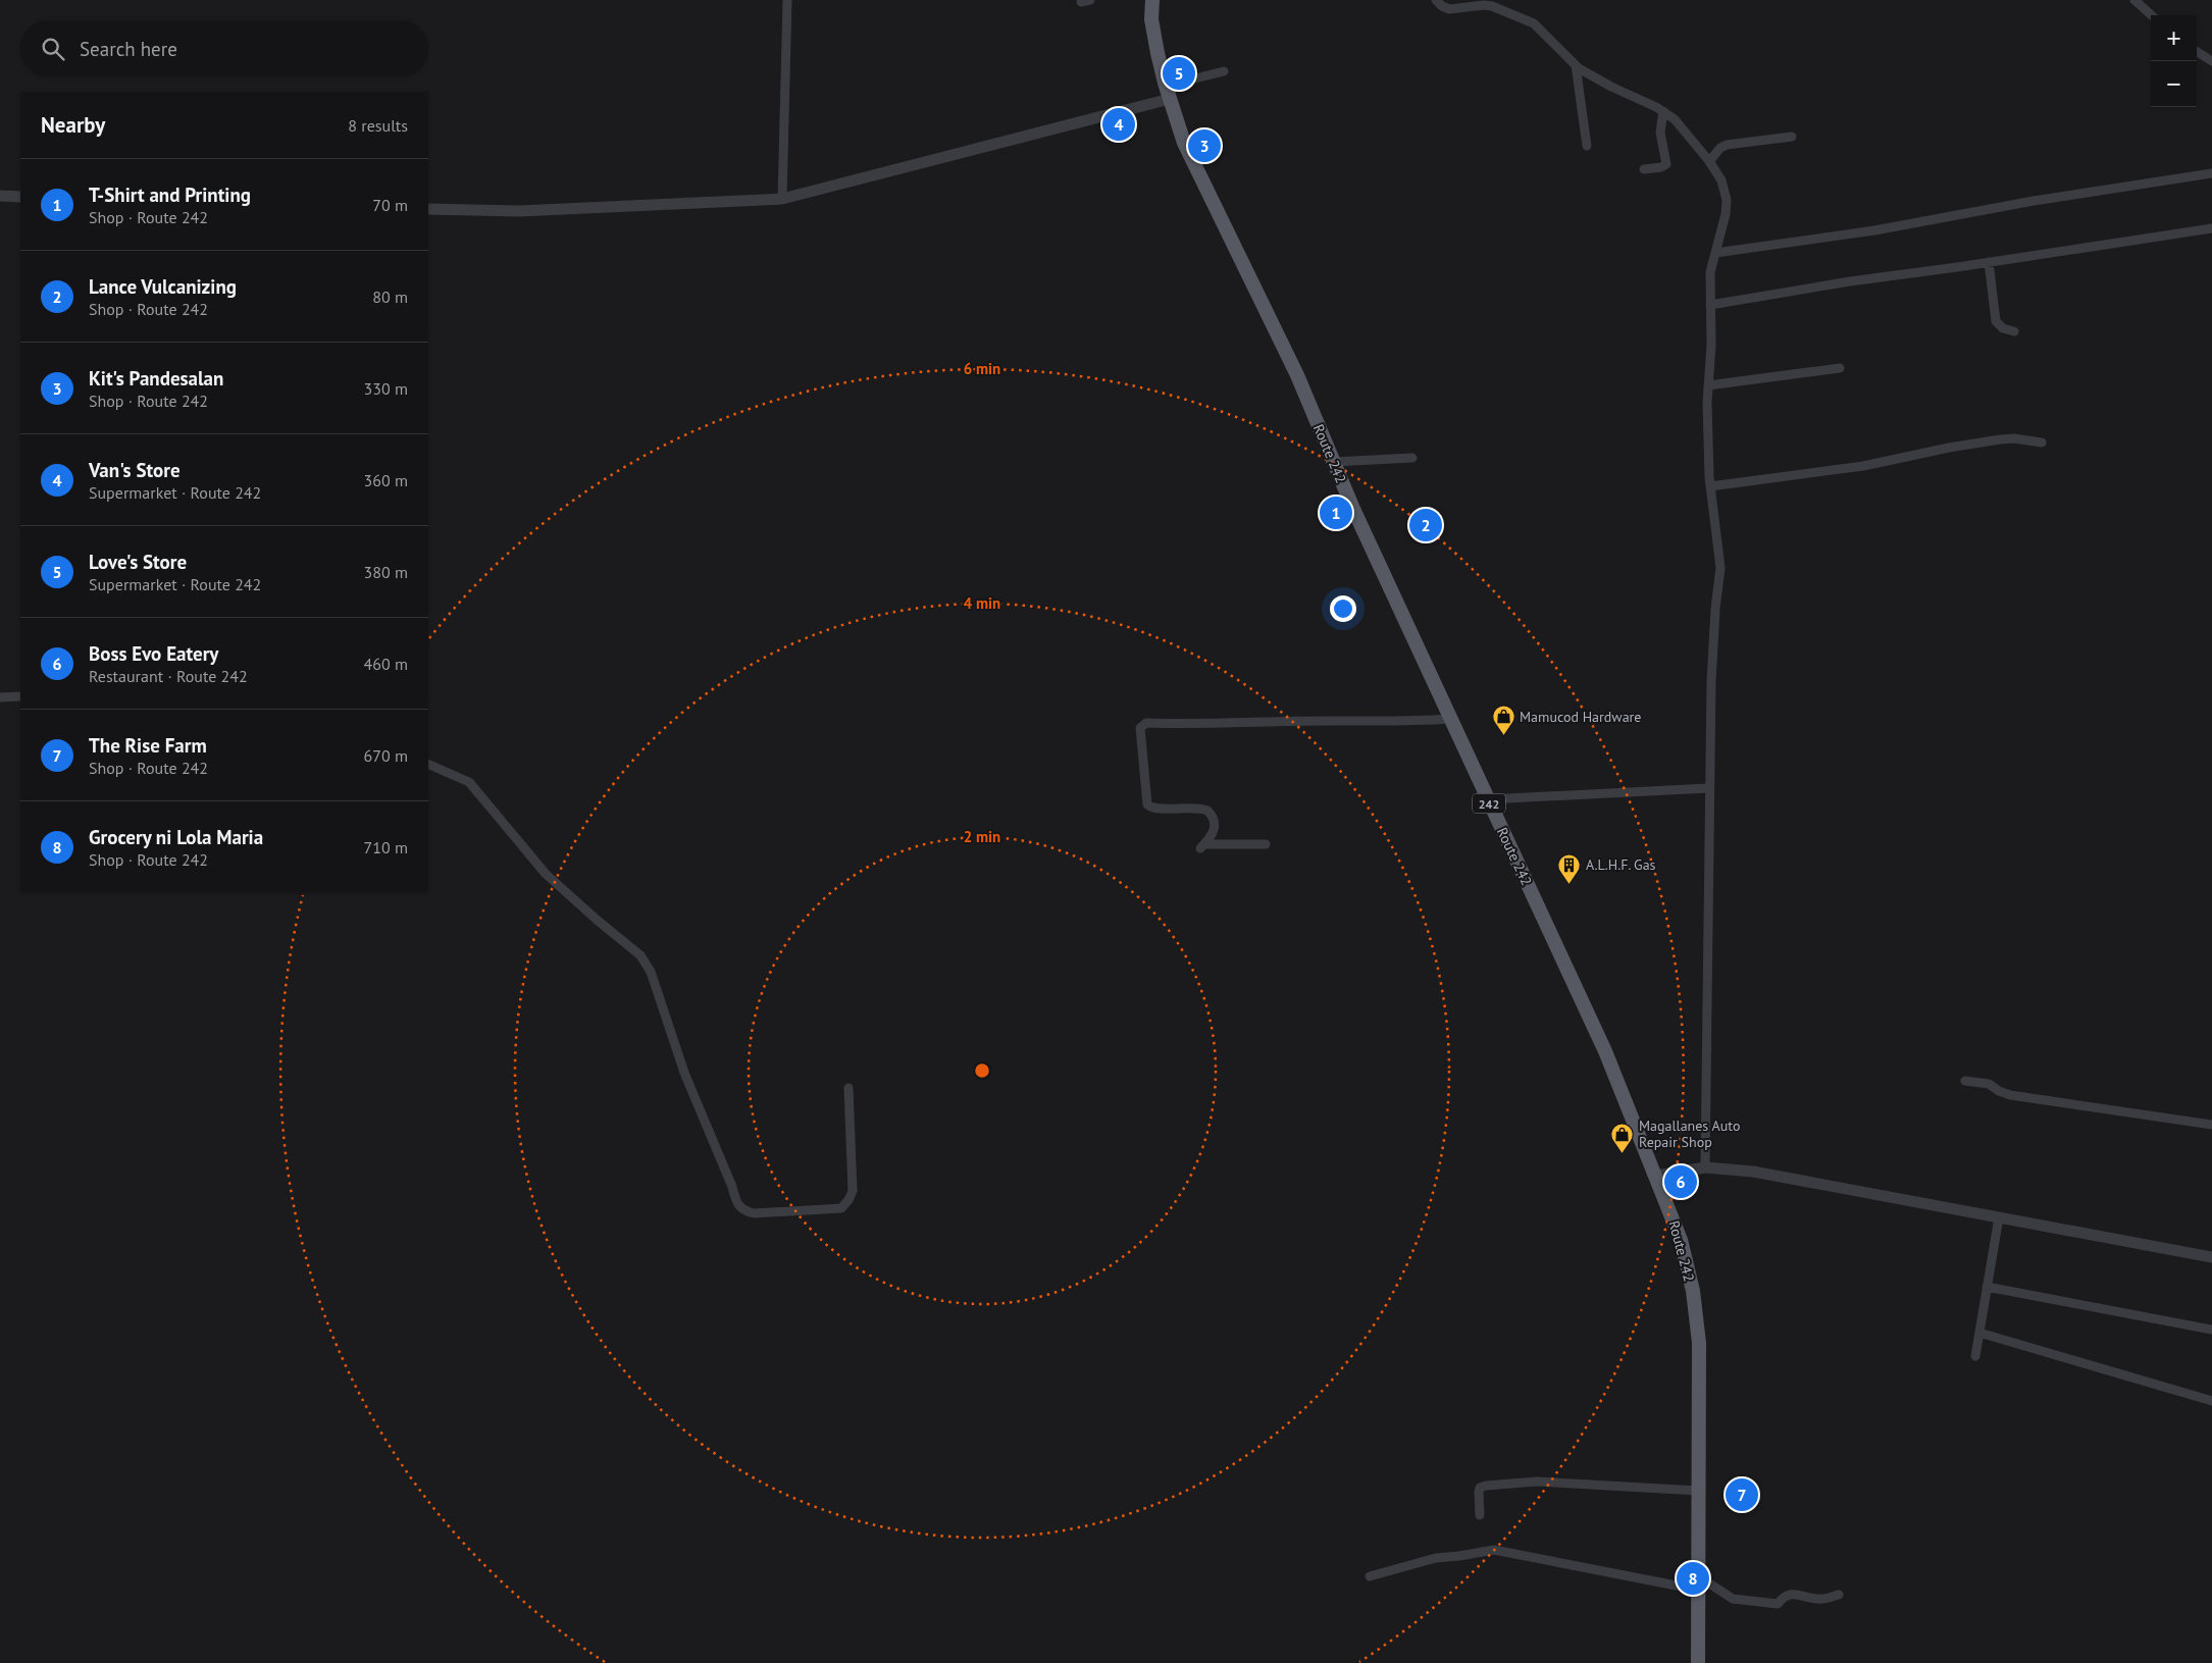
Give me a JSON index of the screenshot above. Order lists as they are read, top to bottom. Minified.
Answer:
{"streets":{"main road":["Route 242","242"]},"places":{"shop":["Mamucod Hardware","Magallanes Auto Repair Shop"],"building":["A.L.H.F. Gas"]},"page":{"map_buttons":["+","−"],"search":"Search here","pins":["5","4","3","1","2","6","7","8"],"heading":["Nearby","8 results"],"list":[{"mark":"1","name":"T-Shirt and Printing","note":"Shop · Route 242","value":"70 m"},{"mark":"2","name":"Lance Vulcanizing","note":"Shop · Route 242","value":"80 m"},{"mark":"3","name":"Kit's Pandesalan","note":"Shop · Route 242","value":"330 m"},{"mark":"4","name":"Van's Store","note":"Supermarket · Route 242","value":"360 m"},{"mark":"5","name":"Love's Store","note":"Supermarket · Route 242","value":"380 m"},{"mark":"6","name":"Boss Evo Eatery","note":"Restaurant · Route 242","value":"460 m"},{"mark":"7","name":"The Rise Farm","note":"Shop · Route 242","value":"670 m"},{"mark":"8","name":"Grocery ni Lola Maria","note":"Shop · Route 242","value":"710 m"}]},"rings":["6 min","4 min","2 min"]}
